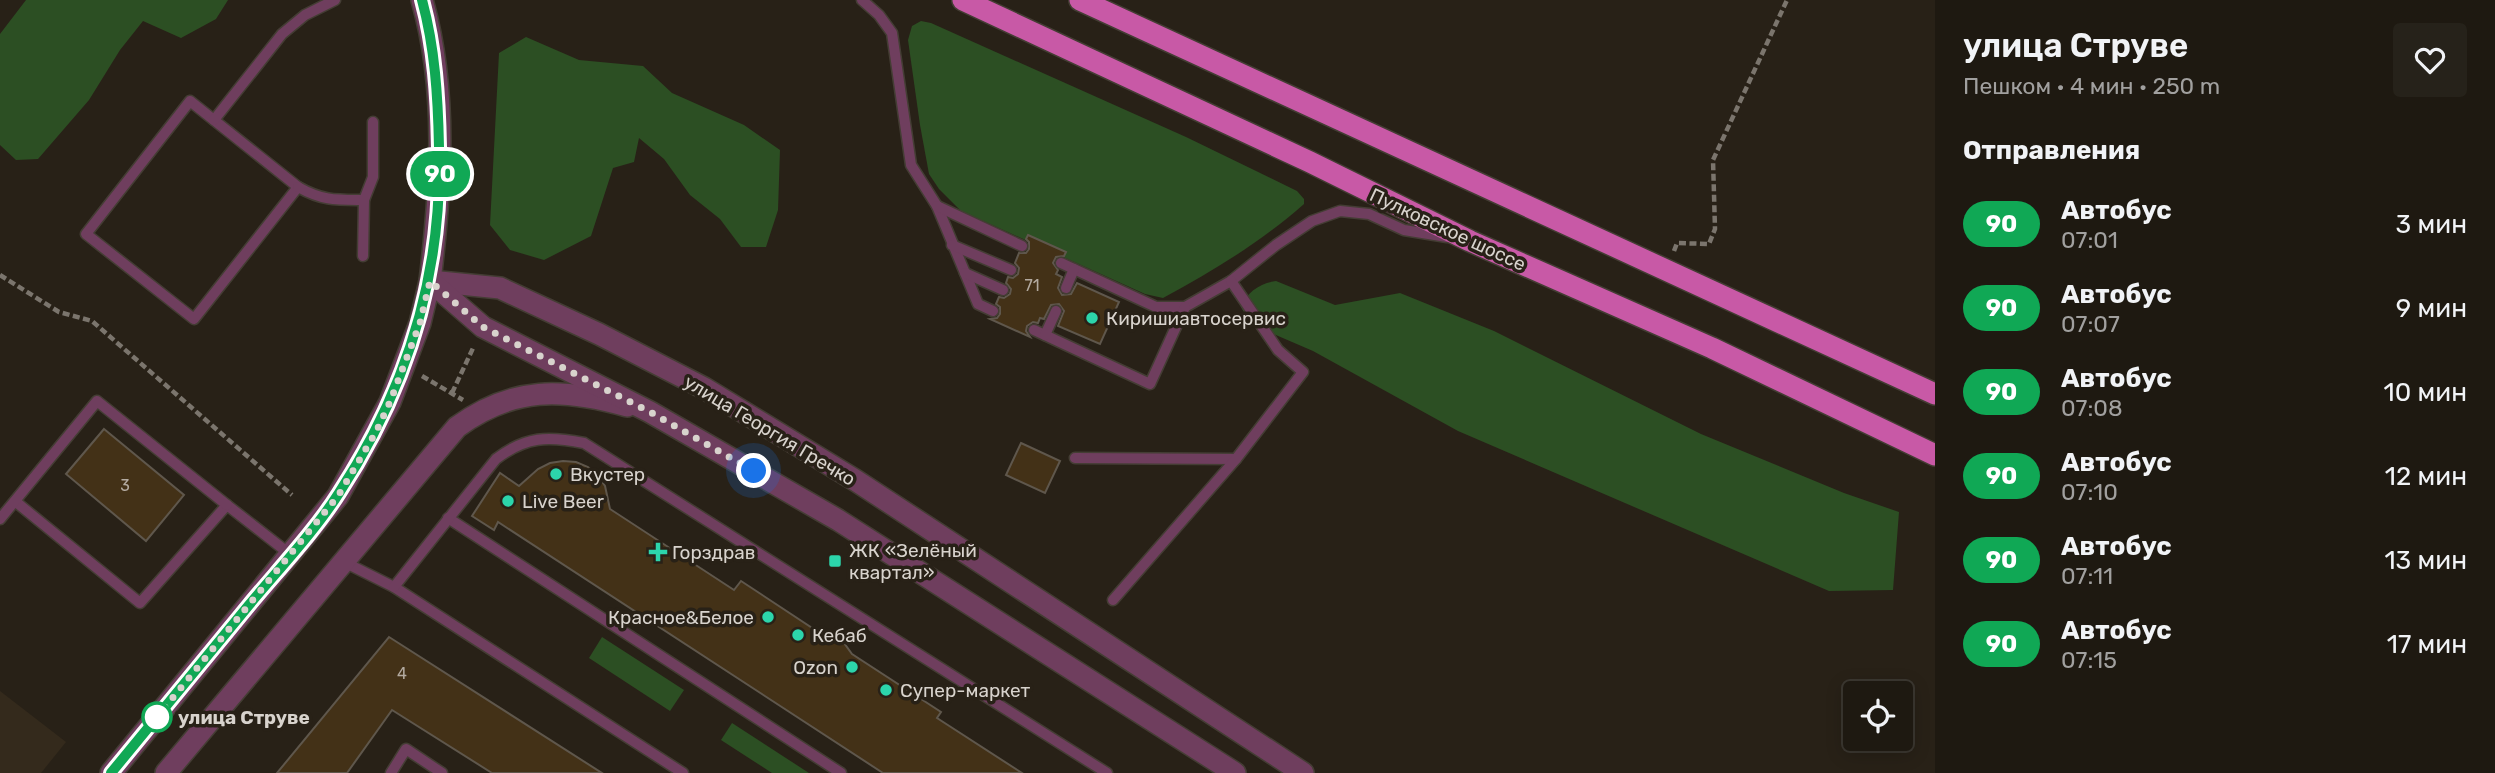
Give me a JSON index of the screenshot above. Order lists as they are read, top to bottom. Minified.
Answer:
{"streets":{"highway":["Пулковское шоссе"],"street":["улица Георгия Гречко"]},"places":{"other":["Киришиавтосервис","Вкустер","Live Beer","Красное&Белое","Кебаб","Ozon","Супер-маркет","улица Струве"],"health":["Горздрав"],"transit":["ЖК «Зелёный квартал»"]},"lines":["bus line 90"],"house_numbers":["71","3","4"],"page":{"on_map":"90","heading":[["улица Струве","Пешком · 4 мин · 250 m"],"Отправления"],"list":[{"mark":"90","name":"Автобус","note":"07:01","value":"3 мин"},{"mark":"90","name":"Автобус","note":"07:07","value":"9 мин"},{"mark":"90","name":"Автобус","note":"07:08","value":"10 мин"},{"mark":"90","name":"Автобус","note":"07:10","value":"12 мин"},{"mark":"90","name":"Автобус","note":"07:11","value":"13 мин"},{"mark":"90","name":"Автобус","note":"07:15","value":"17 мин"}]}}
